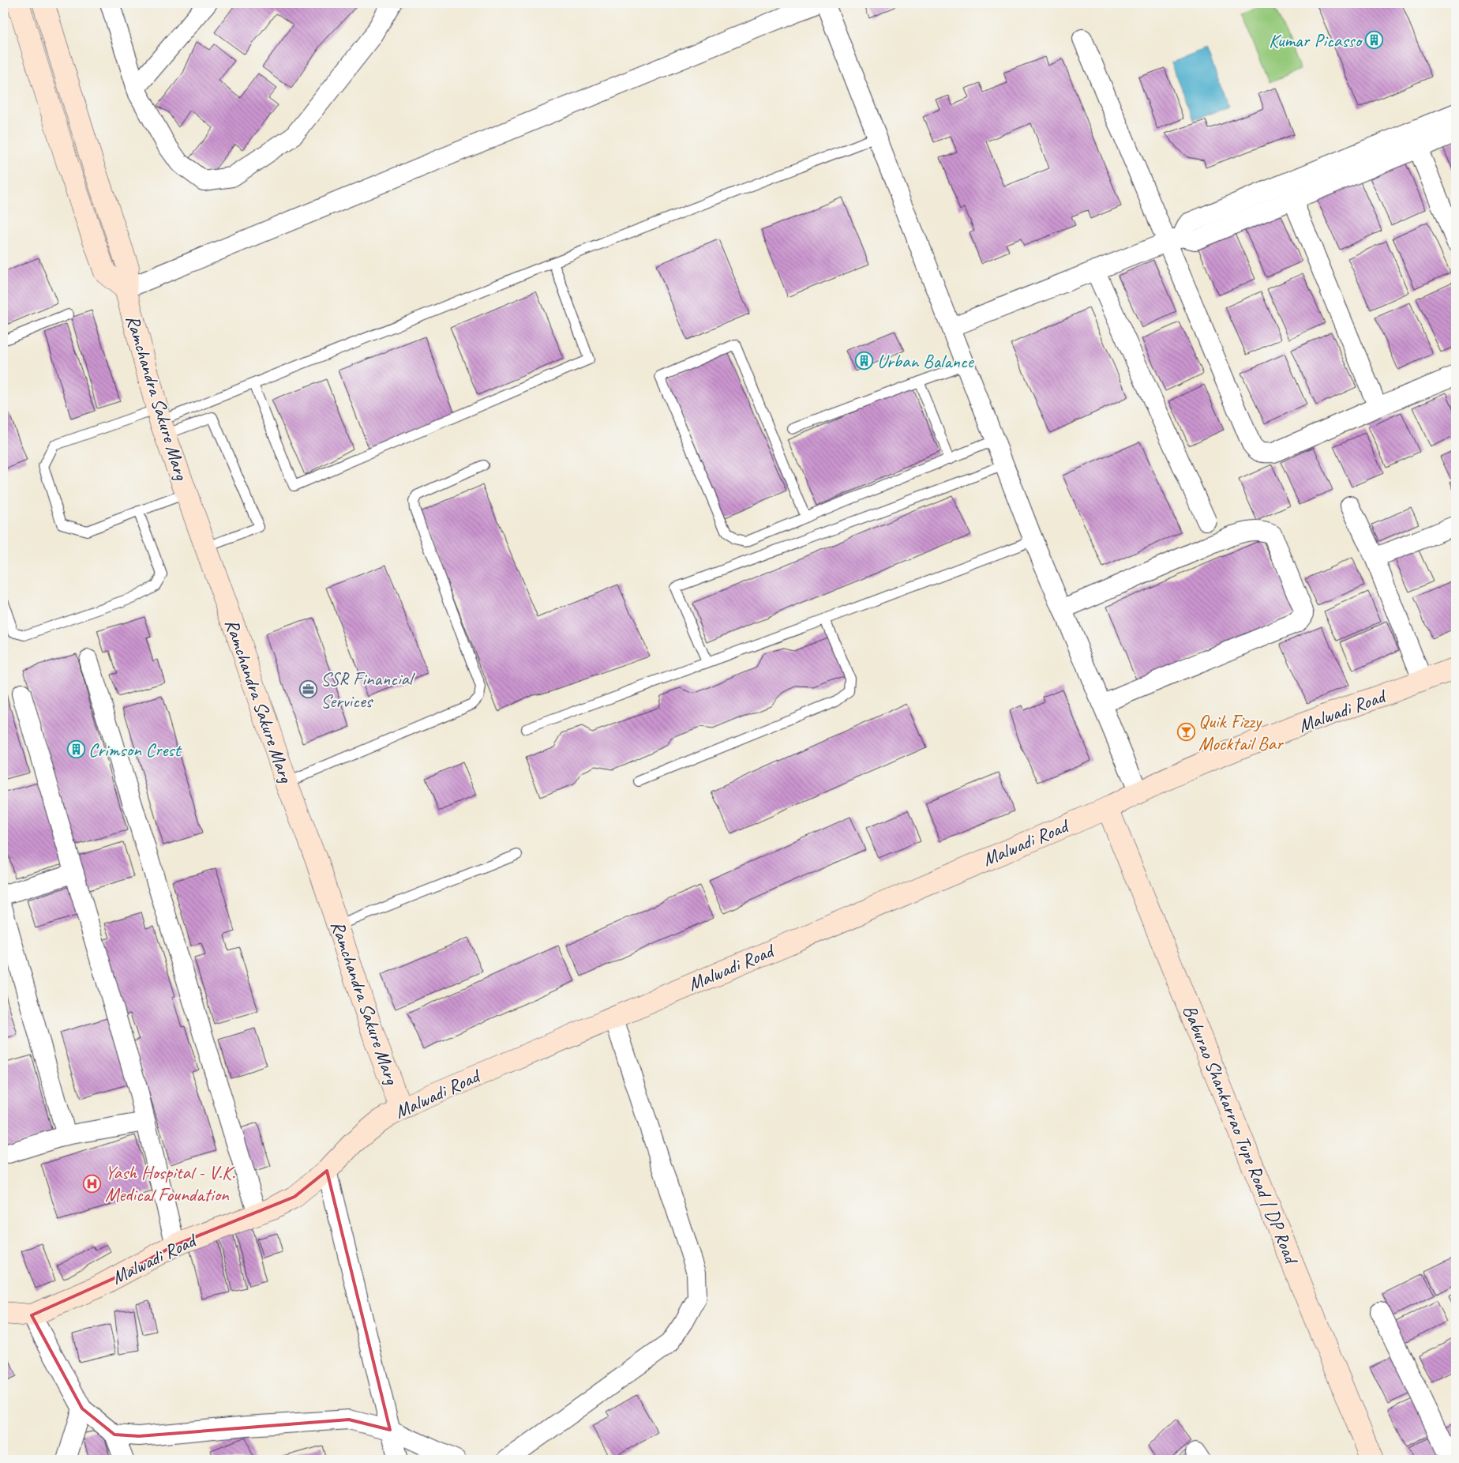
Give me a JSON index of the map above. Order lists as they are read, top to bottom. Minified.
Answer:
{"streets":{"street":["Ramchandra Sakure Marg","Malwadi Road","Baburao Shankarrao Tupe Road | DP Road"]},"crossings":[["Ramchandra Sakure Marg","Malwadi Road"],["Malwadi Road","Baburao Shankarrao Tupe Road | DP Road"]],"places":{"building":["Kumar Picasso","Urban Balance","Crimson Crest"],"office":["SSR Financial Services"],"bar":["Quik Fizzy Mocktail Bar"],"hospital":["Yash Hospital - V.K. Medical Foundation"]}}
